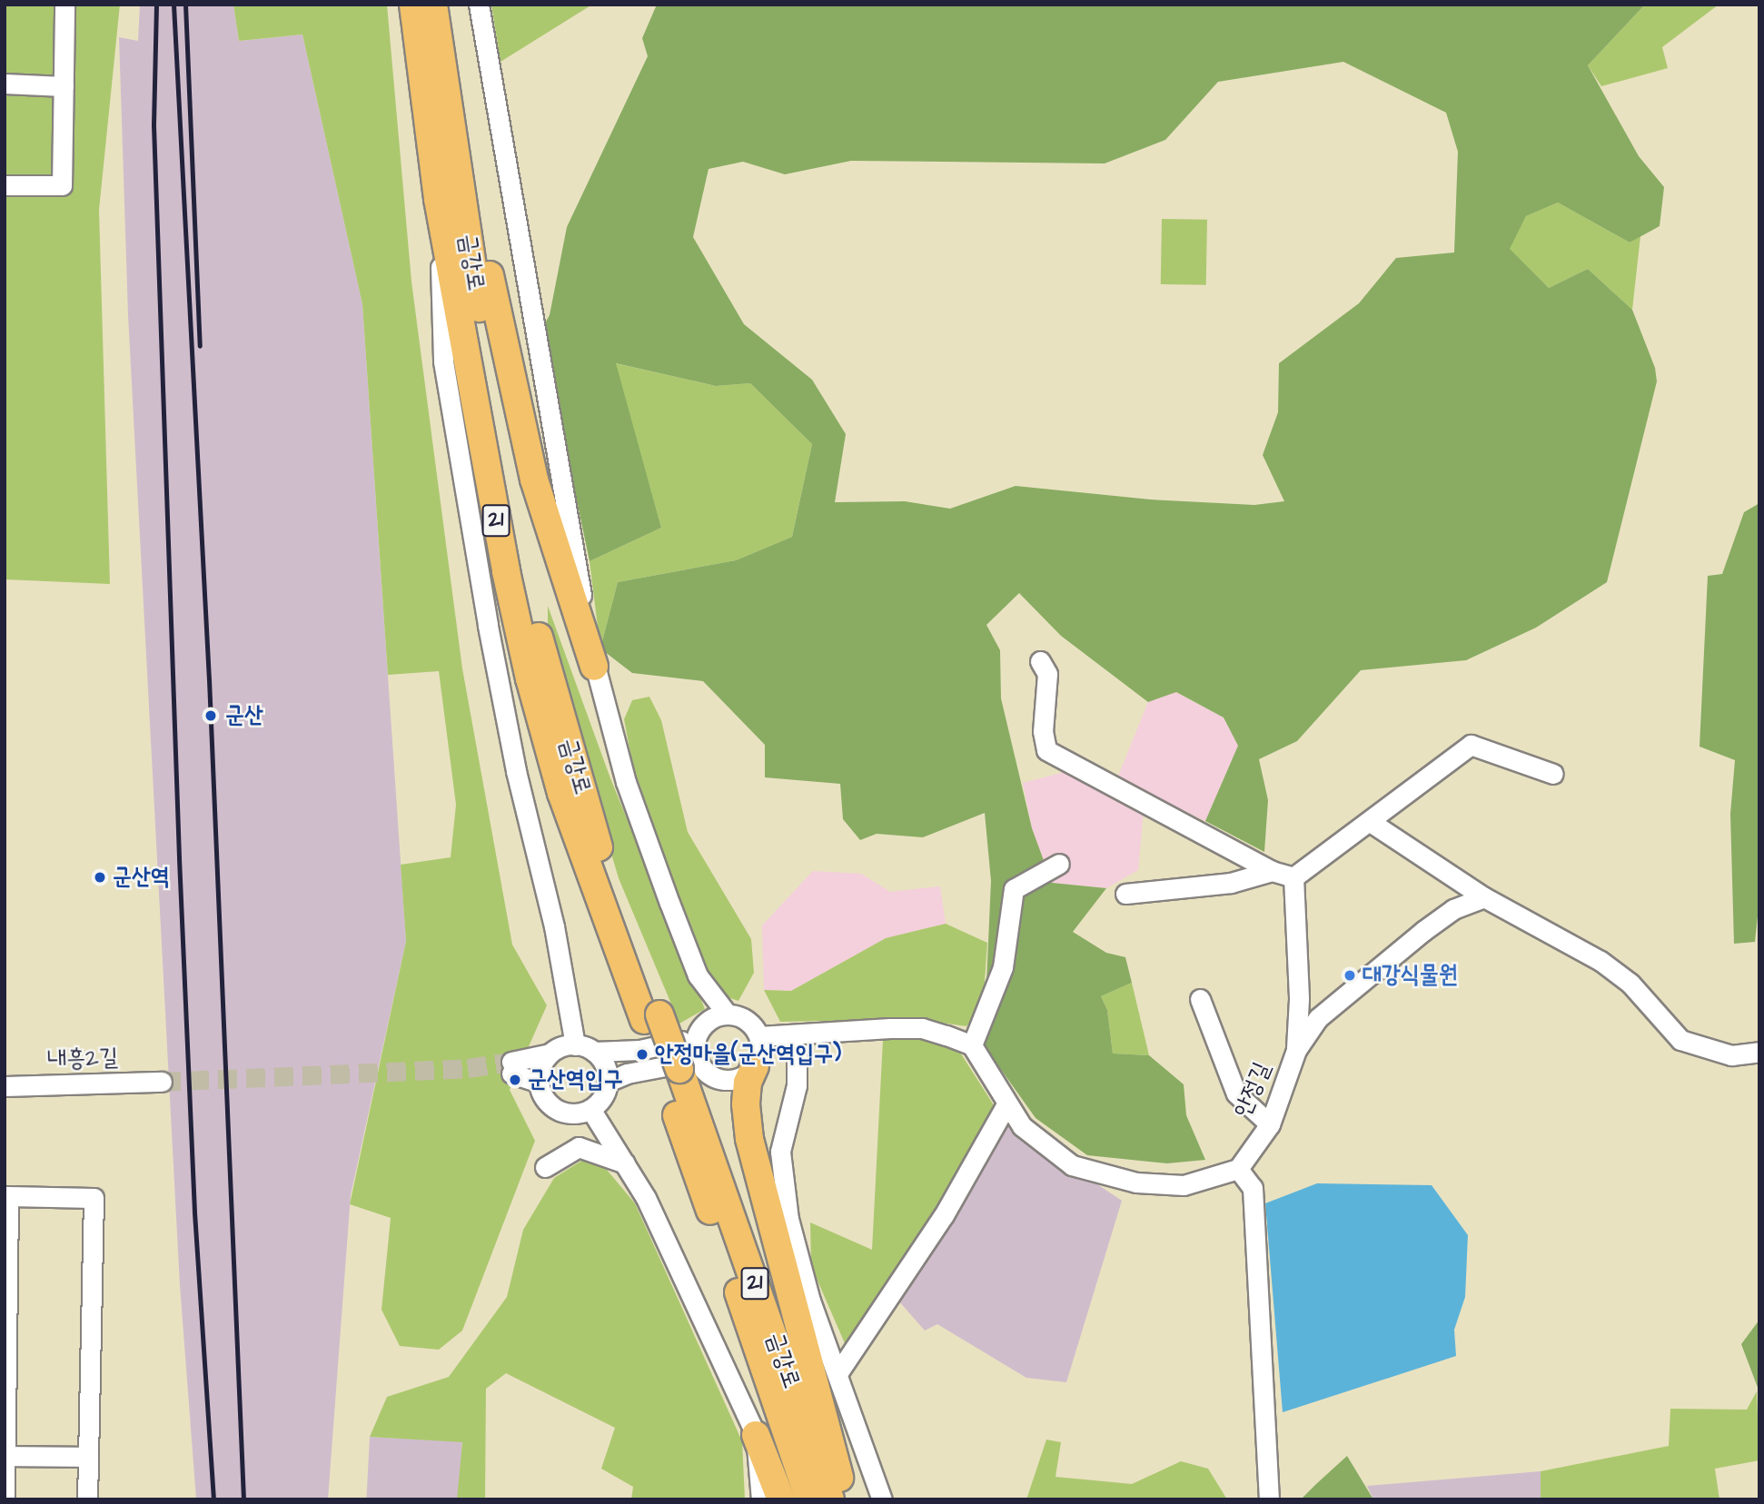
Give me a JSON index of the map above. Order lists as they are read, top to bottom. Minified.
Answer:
{"streets":{"highway":["금강로","21"],"street":["내흥2길","안정길"]},"places":["군산","군산역","대강식물원","안정마을(군산역입구)","군산역입구"]}
